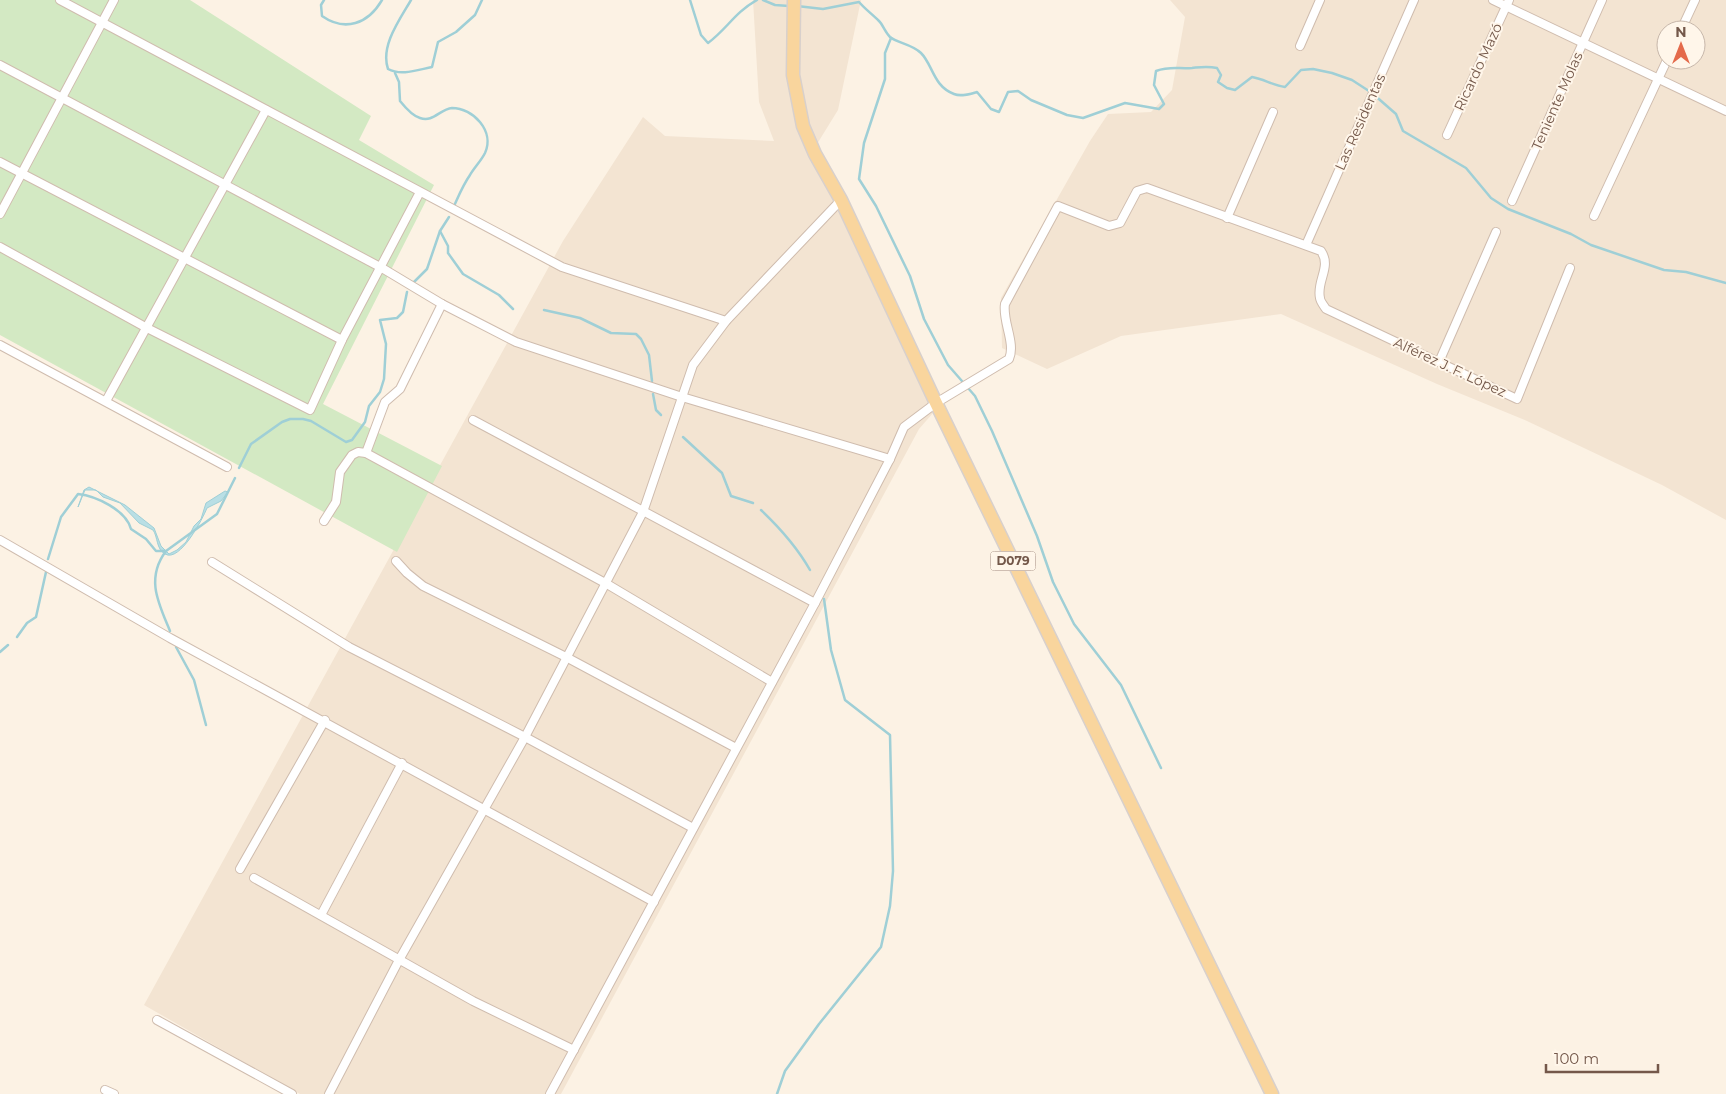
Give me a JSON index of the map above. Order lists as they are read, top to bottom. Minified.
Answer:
{"streets":{"main road":["D079"],"street":["Ricardo Mazó","Teniente Molas","Las Residentas","Alférez J. F. López"]},"crossings":[["Las Residentas","Alférez J. F. López"]],"scale_bar":"100 m","north":"top"}
